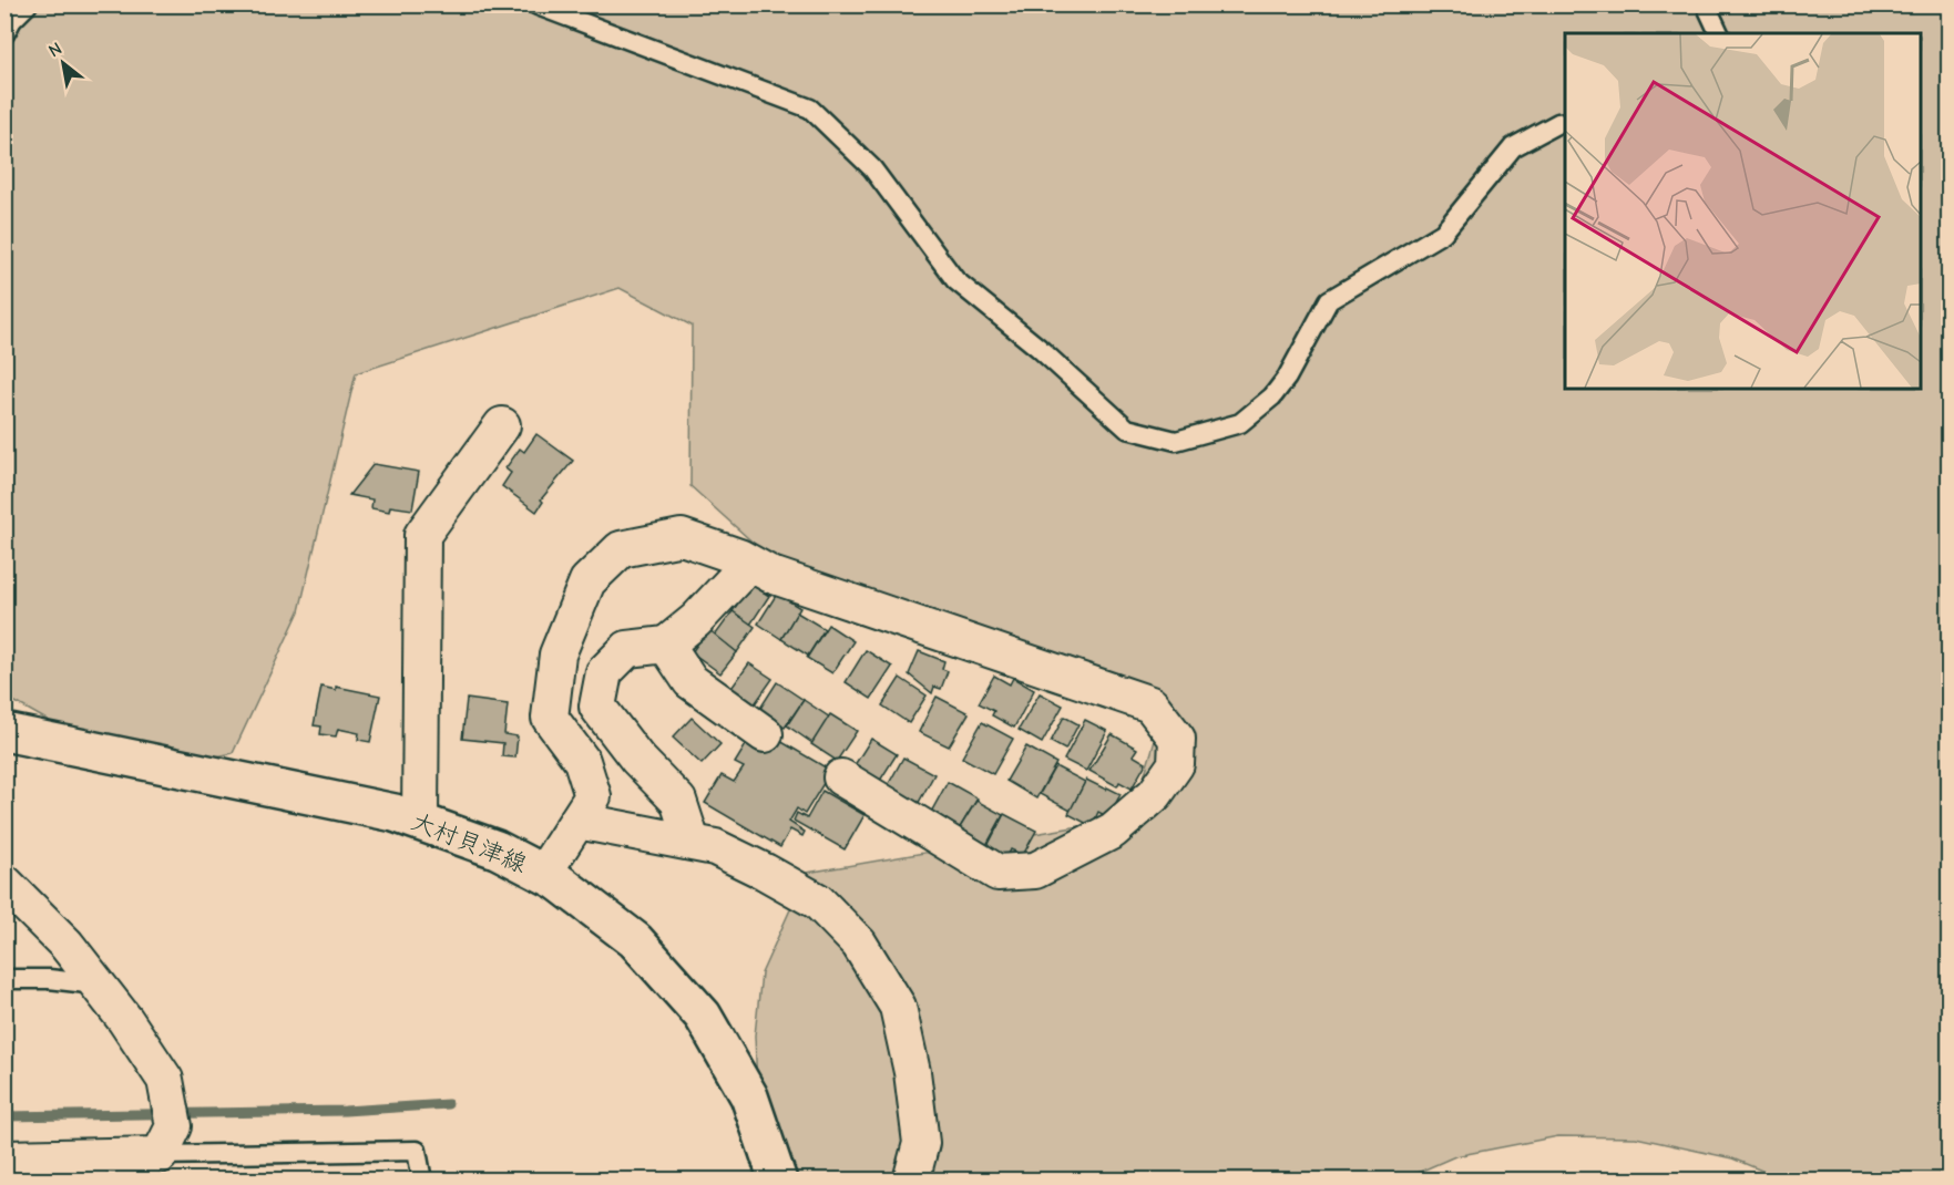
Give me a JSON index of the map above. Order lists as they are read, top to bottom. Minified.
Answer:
{"streets":{"main road":["大村貝津線"]},"north":"top left"}
